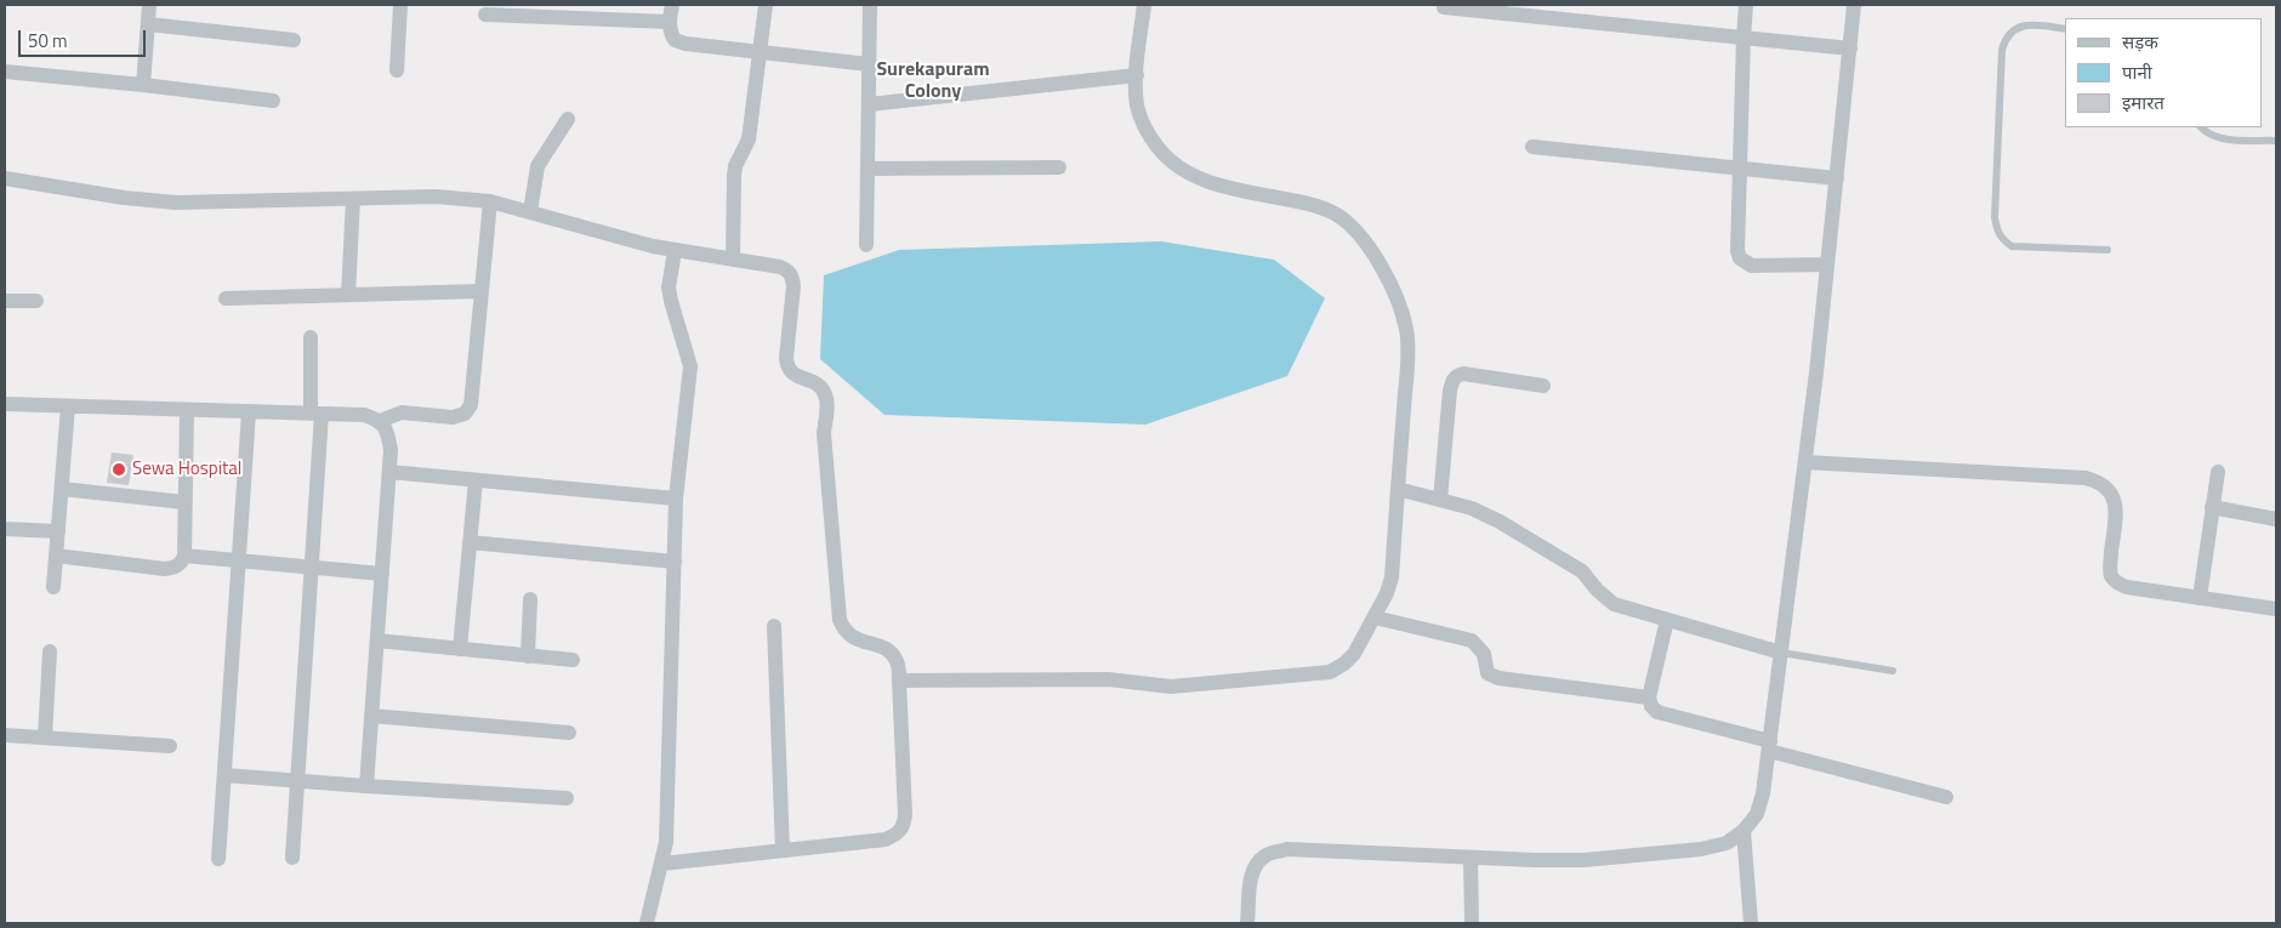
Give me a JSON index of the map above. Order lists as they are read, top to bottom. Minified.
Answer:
{"districts":["Surekapuram Colony"],"places":["Sewa Hospital"],"legend":["सड़क","पानी","इमारत"],"scale_bar":"50 m"}
